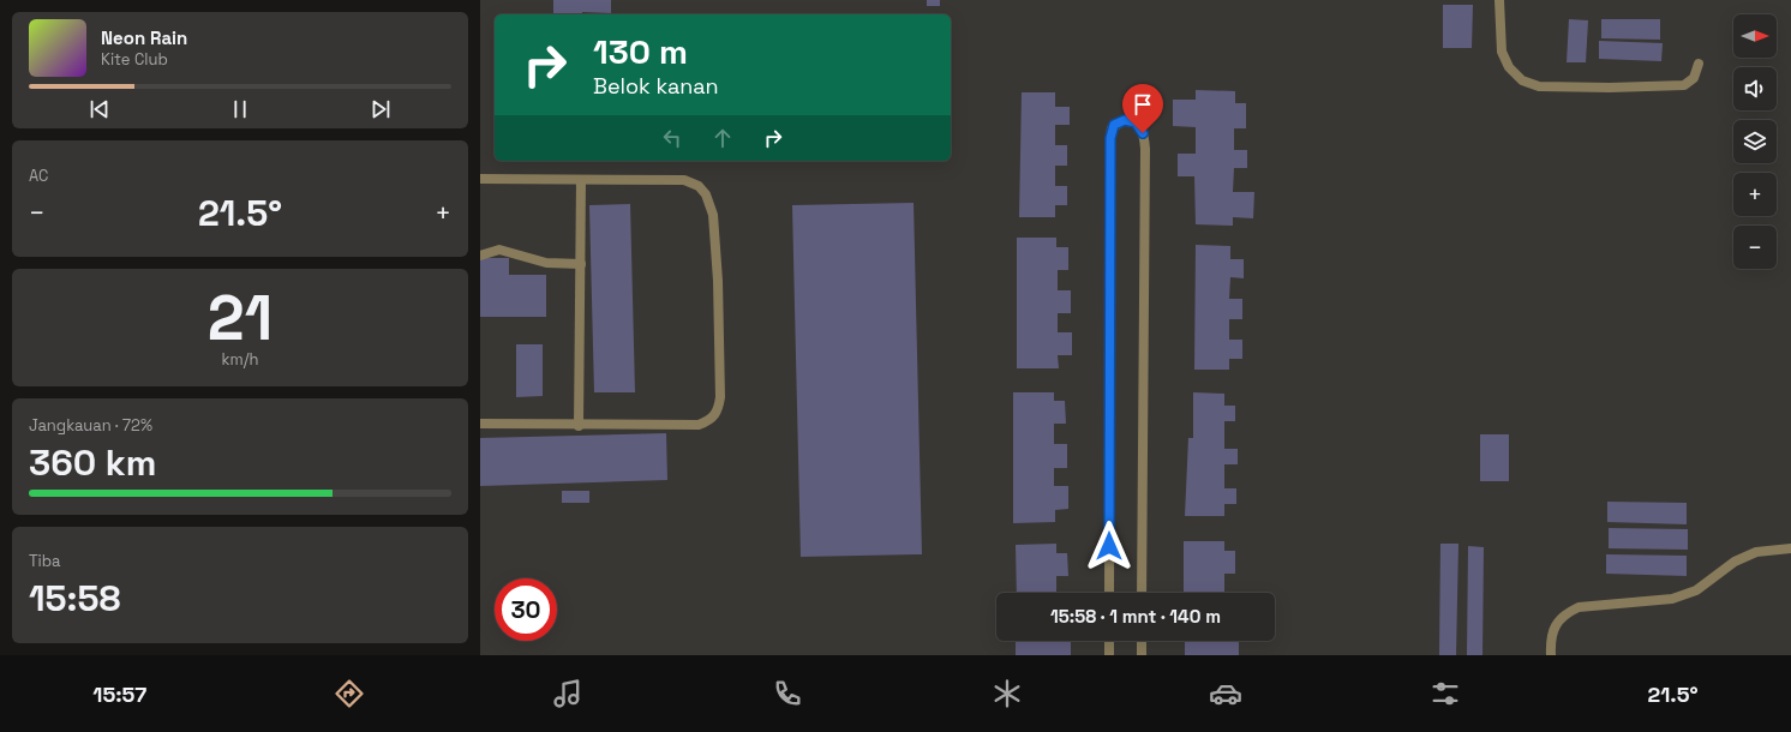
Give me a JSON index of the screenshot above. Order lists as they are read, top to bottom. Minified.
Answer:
{"north":"right","page":{"map_buttons":["+","−"],"turn":["130 m","Belok kanan"],"song":["Neon Rain","Kite Club"],"tile":["AC",["21","km/h"],["Jangkauan · 72%","360 km"],["Tiba","15:58"]],"heat":["−","21.5°","+"],"limit":"30","trip":"15:58 · 1 mnt · 140 m","tabs":["15:57","21.5°"]}}
